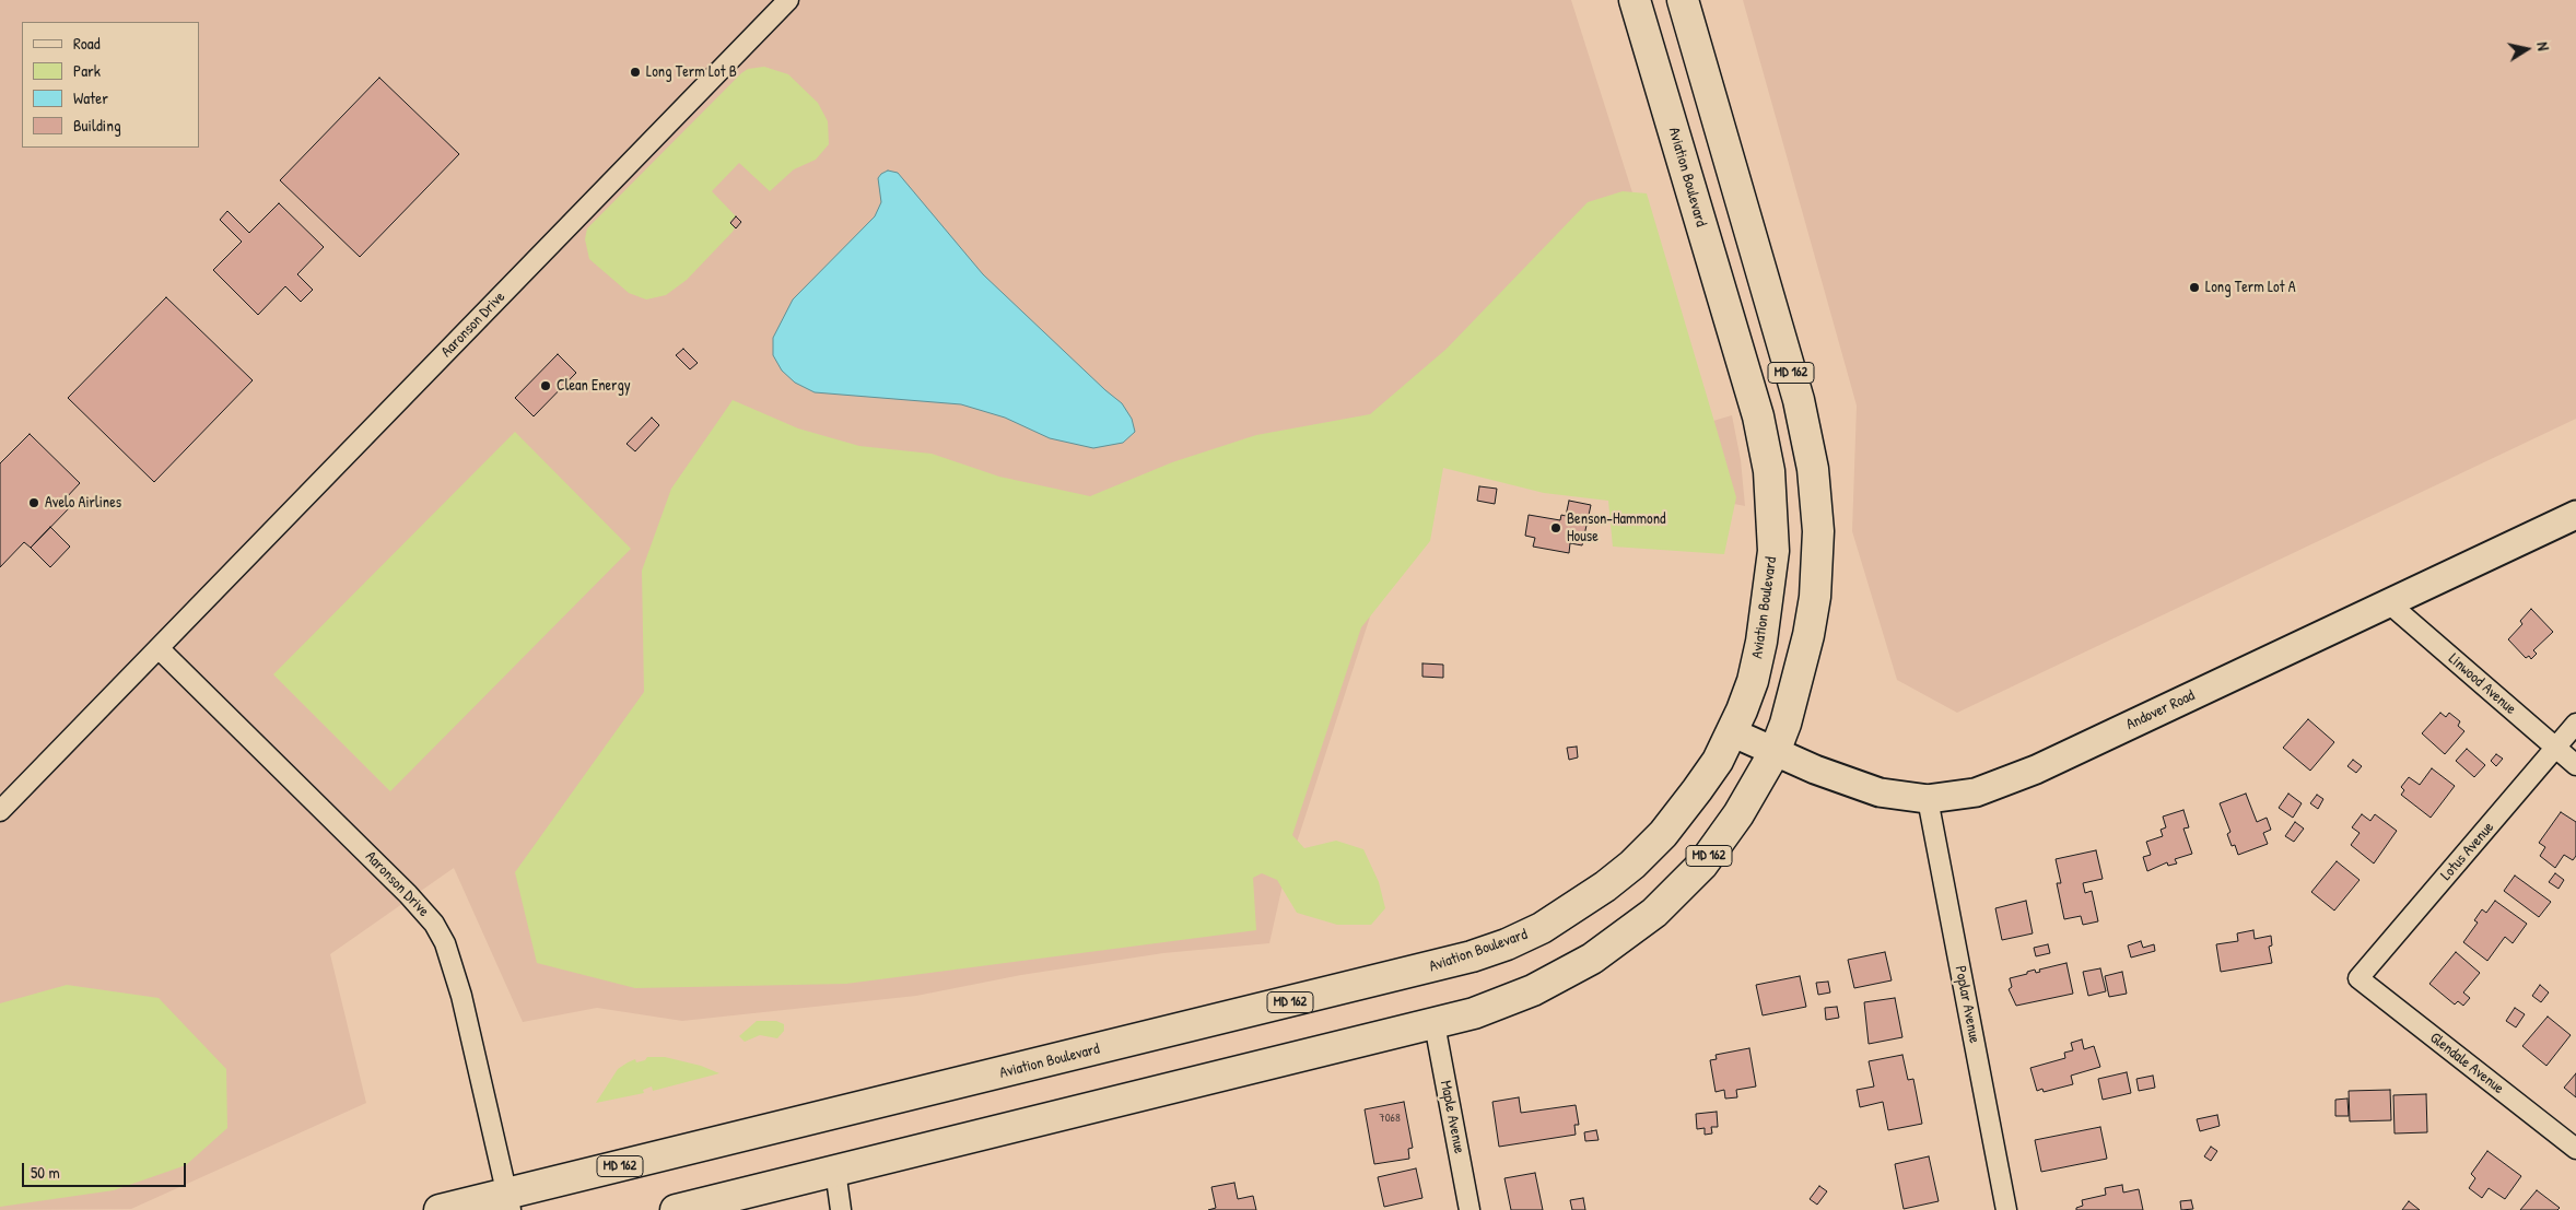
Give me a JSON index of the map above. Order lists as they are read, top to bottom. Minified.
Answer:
{"streets":{"main road":["Aviation Boulevard","MD 162","Andover Road"],"street":["Aaronson Drive","Linwood Avenue","Lotus Avenue","Poplar Avenue","Glendale Avenue","Maple Avenue"]},"crossings":[["Aviation Boulevard","Aaronson Drive"],["Aviation Boulevard","Andover Road"],["MD 162","Andover Road"],["MD 162","Maple Avenue"],["Linwood Avenue","Andover Road"],["Linwood Avenue","Lotus Avenue"],["Andover Road","Poplar Avenue"],["Lotus Avenue","Glendale Avenue"]],"places":["Long Term Lot B","Long Term Lot A","Clean Energy","Avelo Airlines","Benson-Hammond House"],"house_numbers":["7068"],"legend":["Road","Park","Water","Building"],"scale_bar":"50 m","north":"right"}
